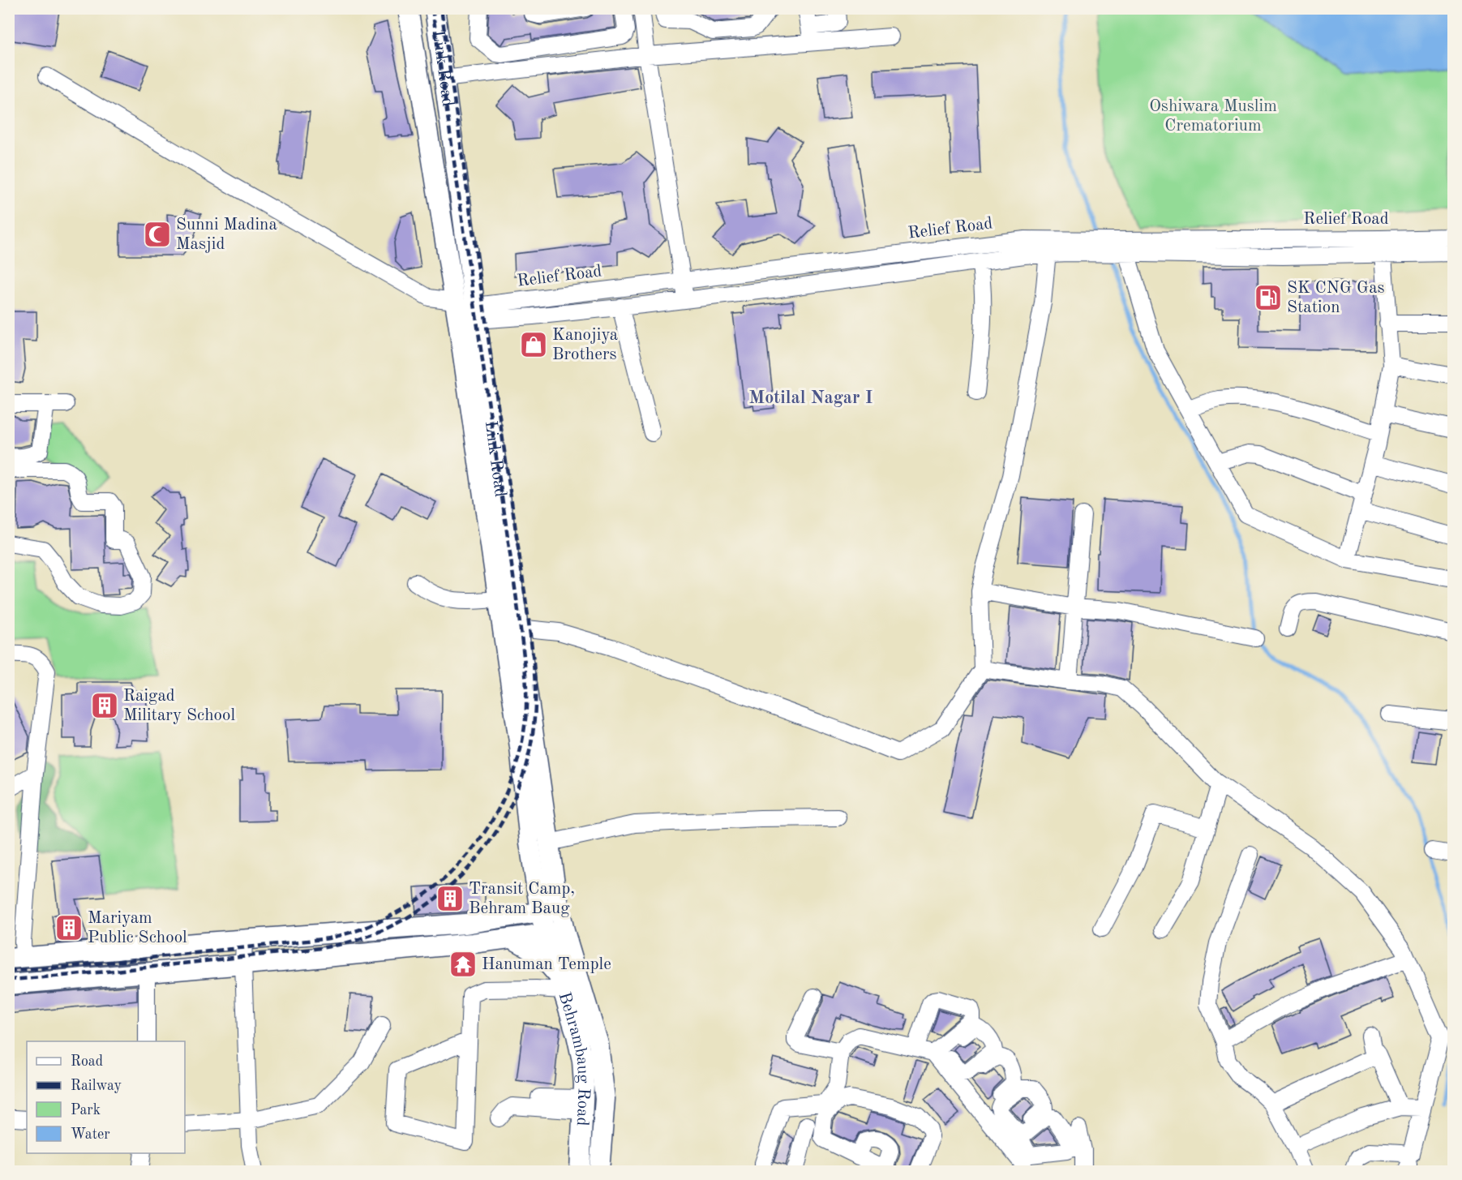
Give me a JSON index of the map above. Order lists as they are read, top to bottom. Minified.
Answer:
{"streets":{"main road":["Link Road","Behrambaug Road"],"street":["Relief Road"]},"crossings":[["Link Road","Relief Road"],["Link Road","Behrambaug Road"]],"districts":["Motilal Nagar I"],"parks":["Oshiwara Muslim Crematorium"],"places":{"mosque":["Sunni Madina Masjid"],"fuel station":["SK CNG Gas Station"],"shop":["Kanojiya Brothers"],"building":["Raigad Military School","Transit Camp, Behram Baug","Mariyam Public School"],"temple":["Hanuman Temple"]},"legend":["Road","Railway","Park","Water"]}
